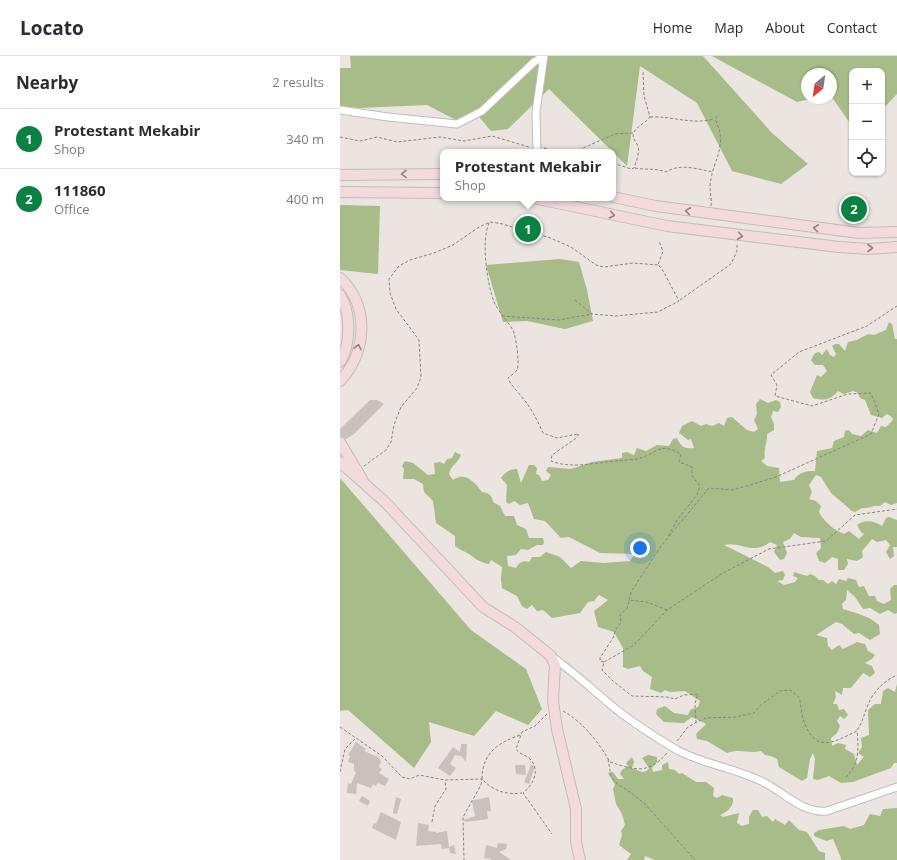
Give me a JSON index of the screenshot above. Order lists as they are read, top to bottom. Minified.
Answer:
{"north":"bottom left","page":{"header":"Locato","nav":["Home","Map","About","Contact"],"heading":["Nearby","2 results"],"map_buttons":["+","−"],"list":[{"mark":"1","name":"Protestant Mekabir","note":"Shop","value":"340 m"},{"mark":"2","name":"111860","note":"Office","value":"400 m"}],"popup":["Protestant Mekabir","Shop"],"pins":["2","1"]}}
